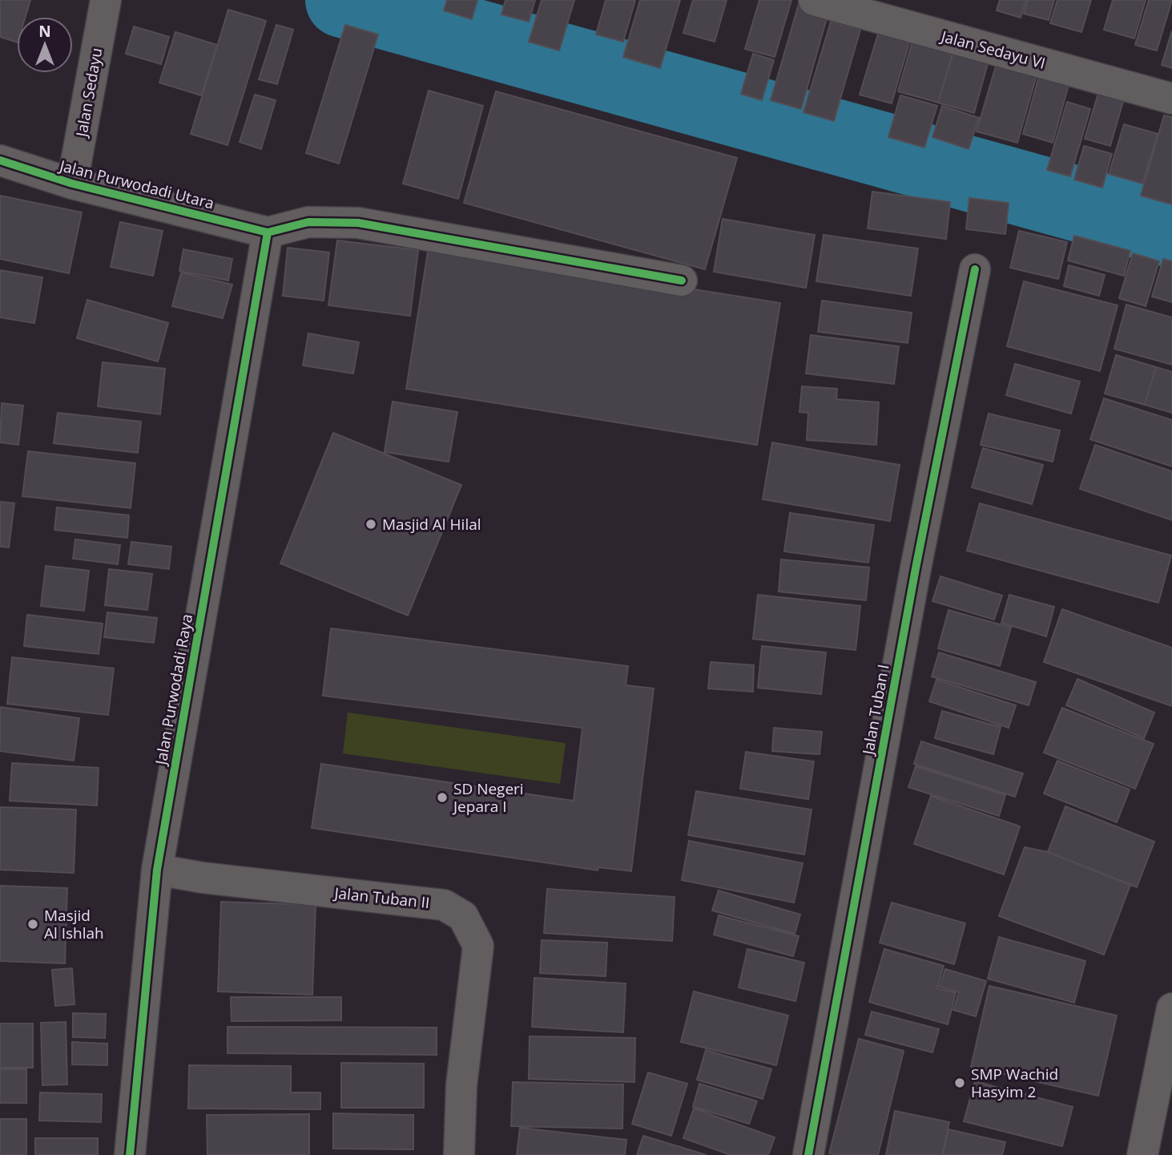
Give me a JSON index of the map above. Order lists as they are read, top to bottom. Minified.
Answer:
{"streets":{"street":["Jalan Sedayu VI","Jalan Sedayu","Jalan Purwodadi Utara","Jalan Purwodadi Raya","Jalan Tuban I","Jalan Tuban II"]},"crossings":[["Jalan Sedayu","Jalan Purwodadi Utara"],["Jalan Purwodadi Utara","Jalan Purwodadi Raya"],["Jalan Purwodadi Raya","Jalan Tuban II"]],"places":["Masjid Al Hilal","SD Negeri Jepara I","Masjid Al Ishlah","SMP Wachid Hasyim 2"],"north":"top"}
